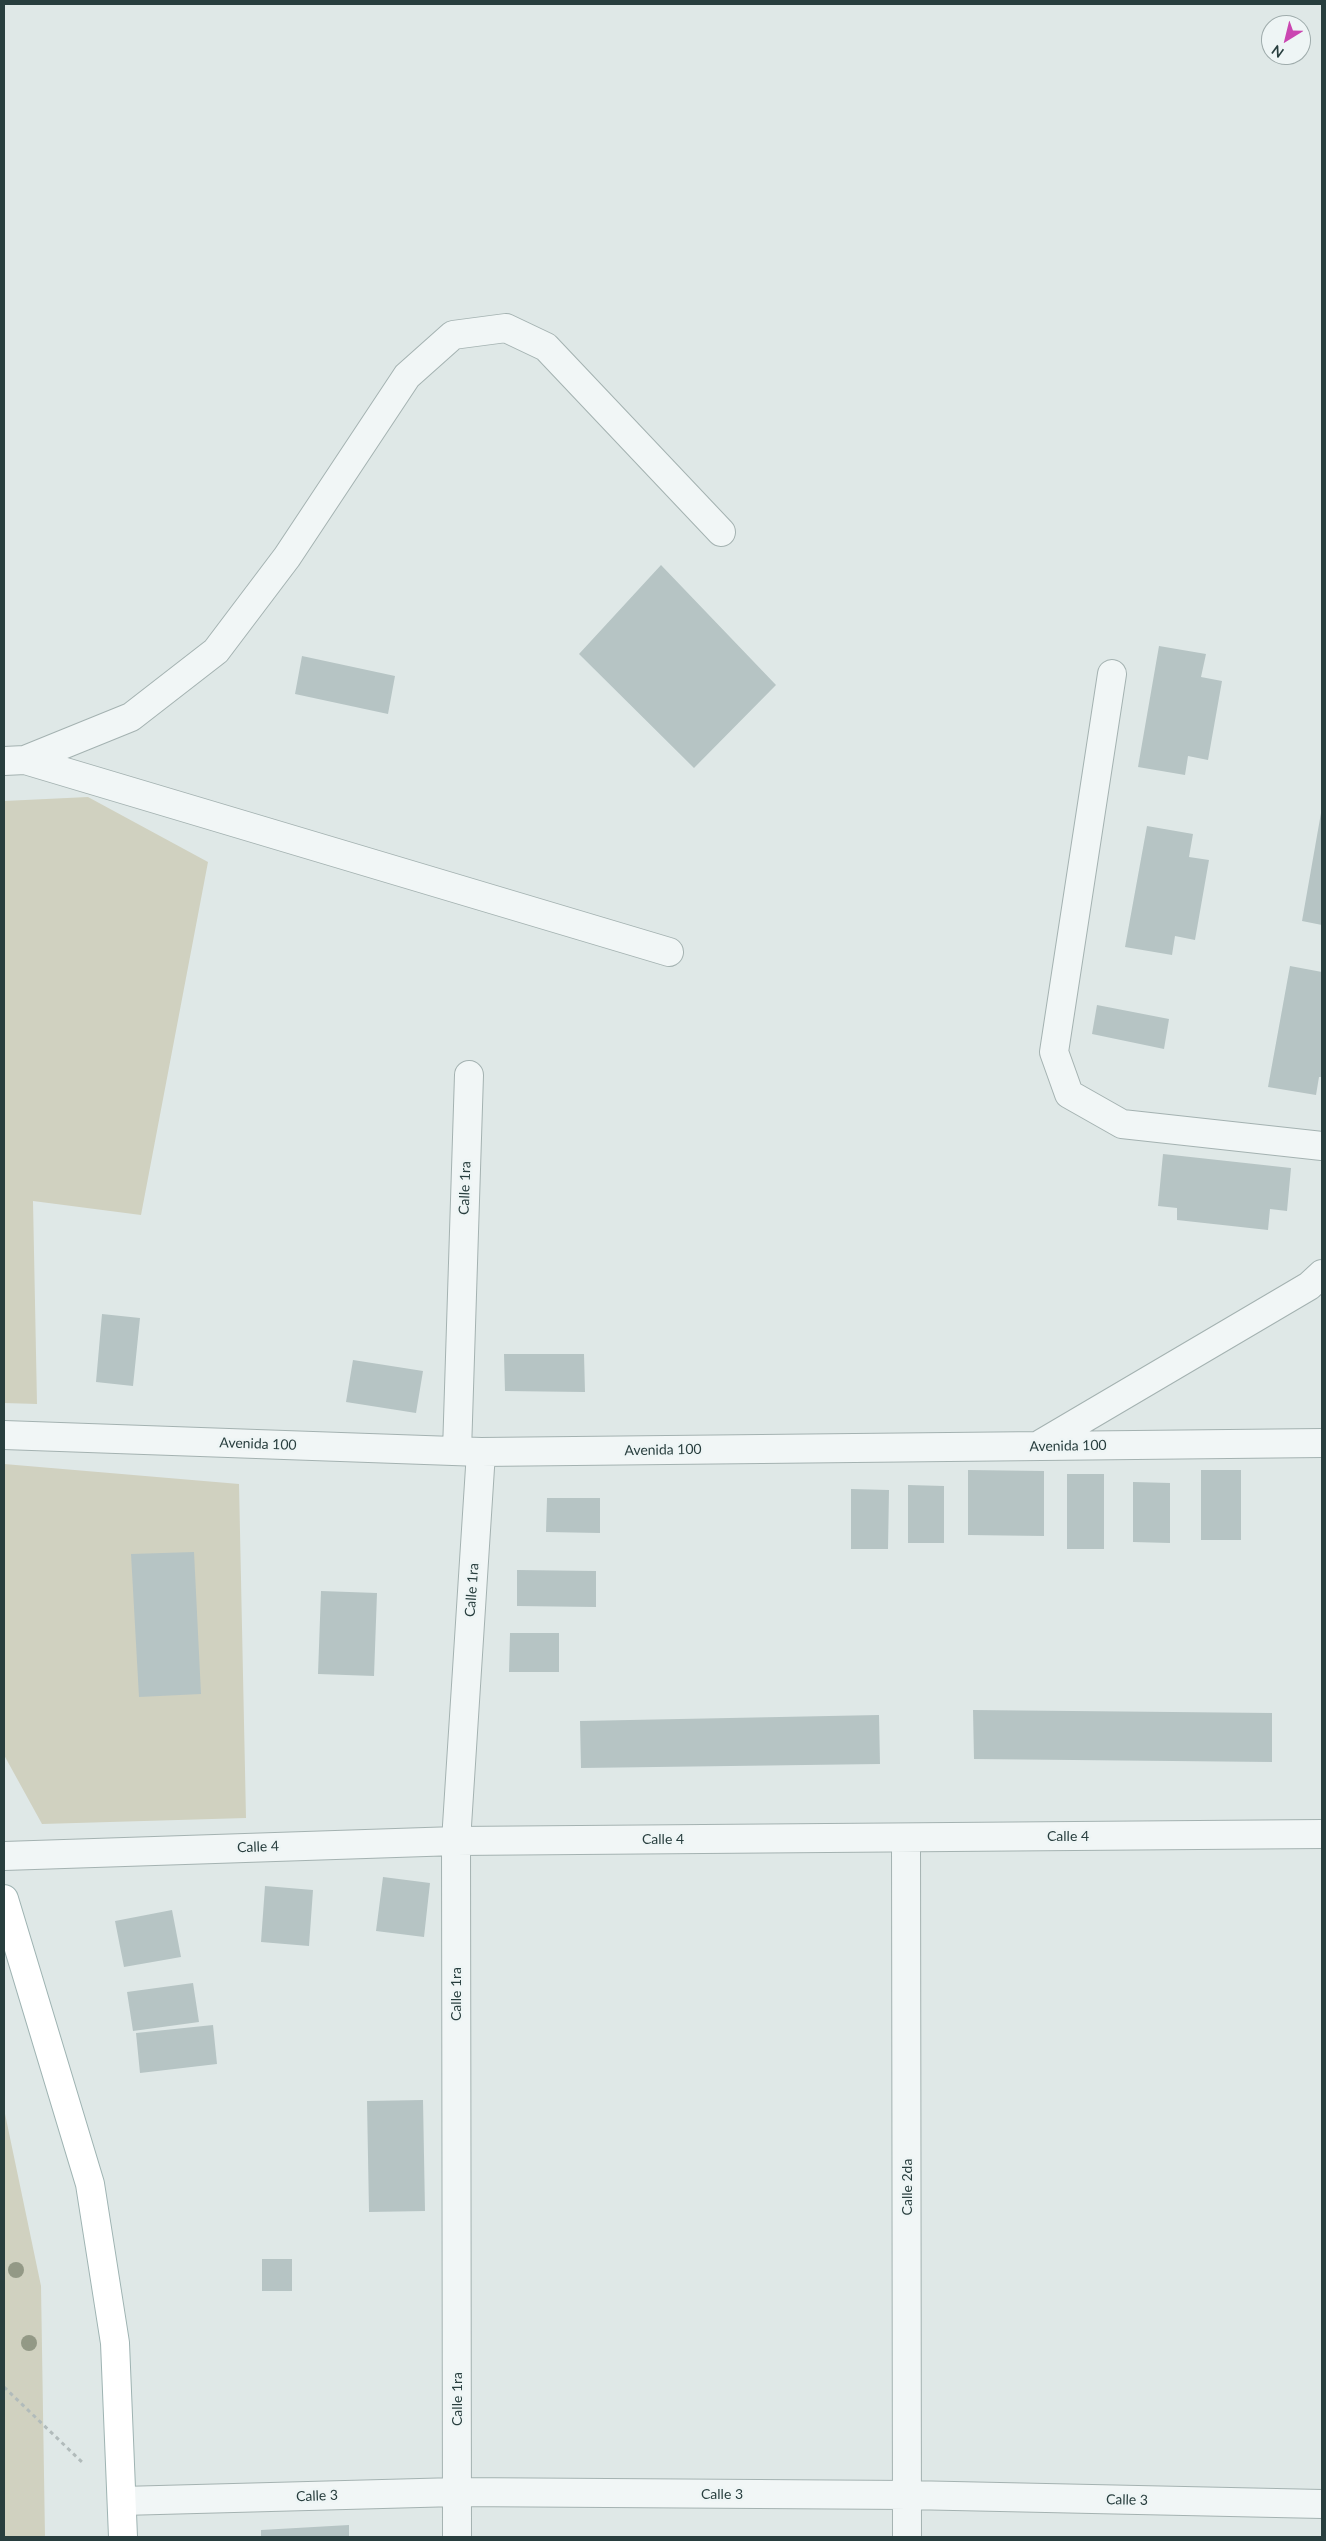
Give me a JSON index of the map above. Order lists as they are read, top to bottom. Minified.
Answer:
{"streets":{"street":["Calle 1ra","Avenida 100","Calle 4","Calle 2da","Calle 3"]},"crossings":[["Calle 1ra","Avenida 100"],["Calle 1ra","Calle 4"],["Calle 1ra","Calle 3"],["Calle 4","Calle 2da"],["Calle 2da","Calle 3"]],"north":"bottom left"}
